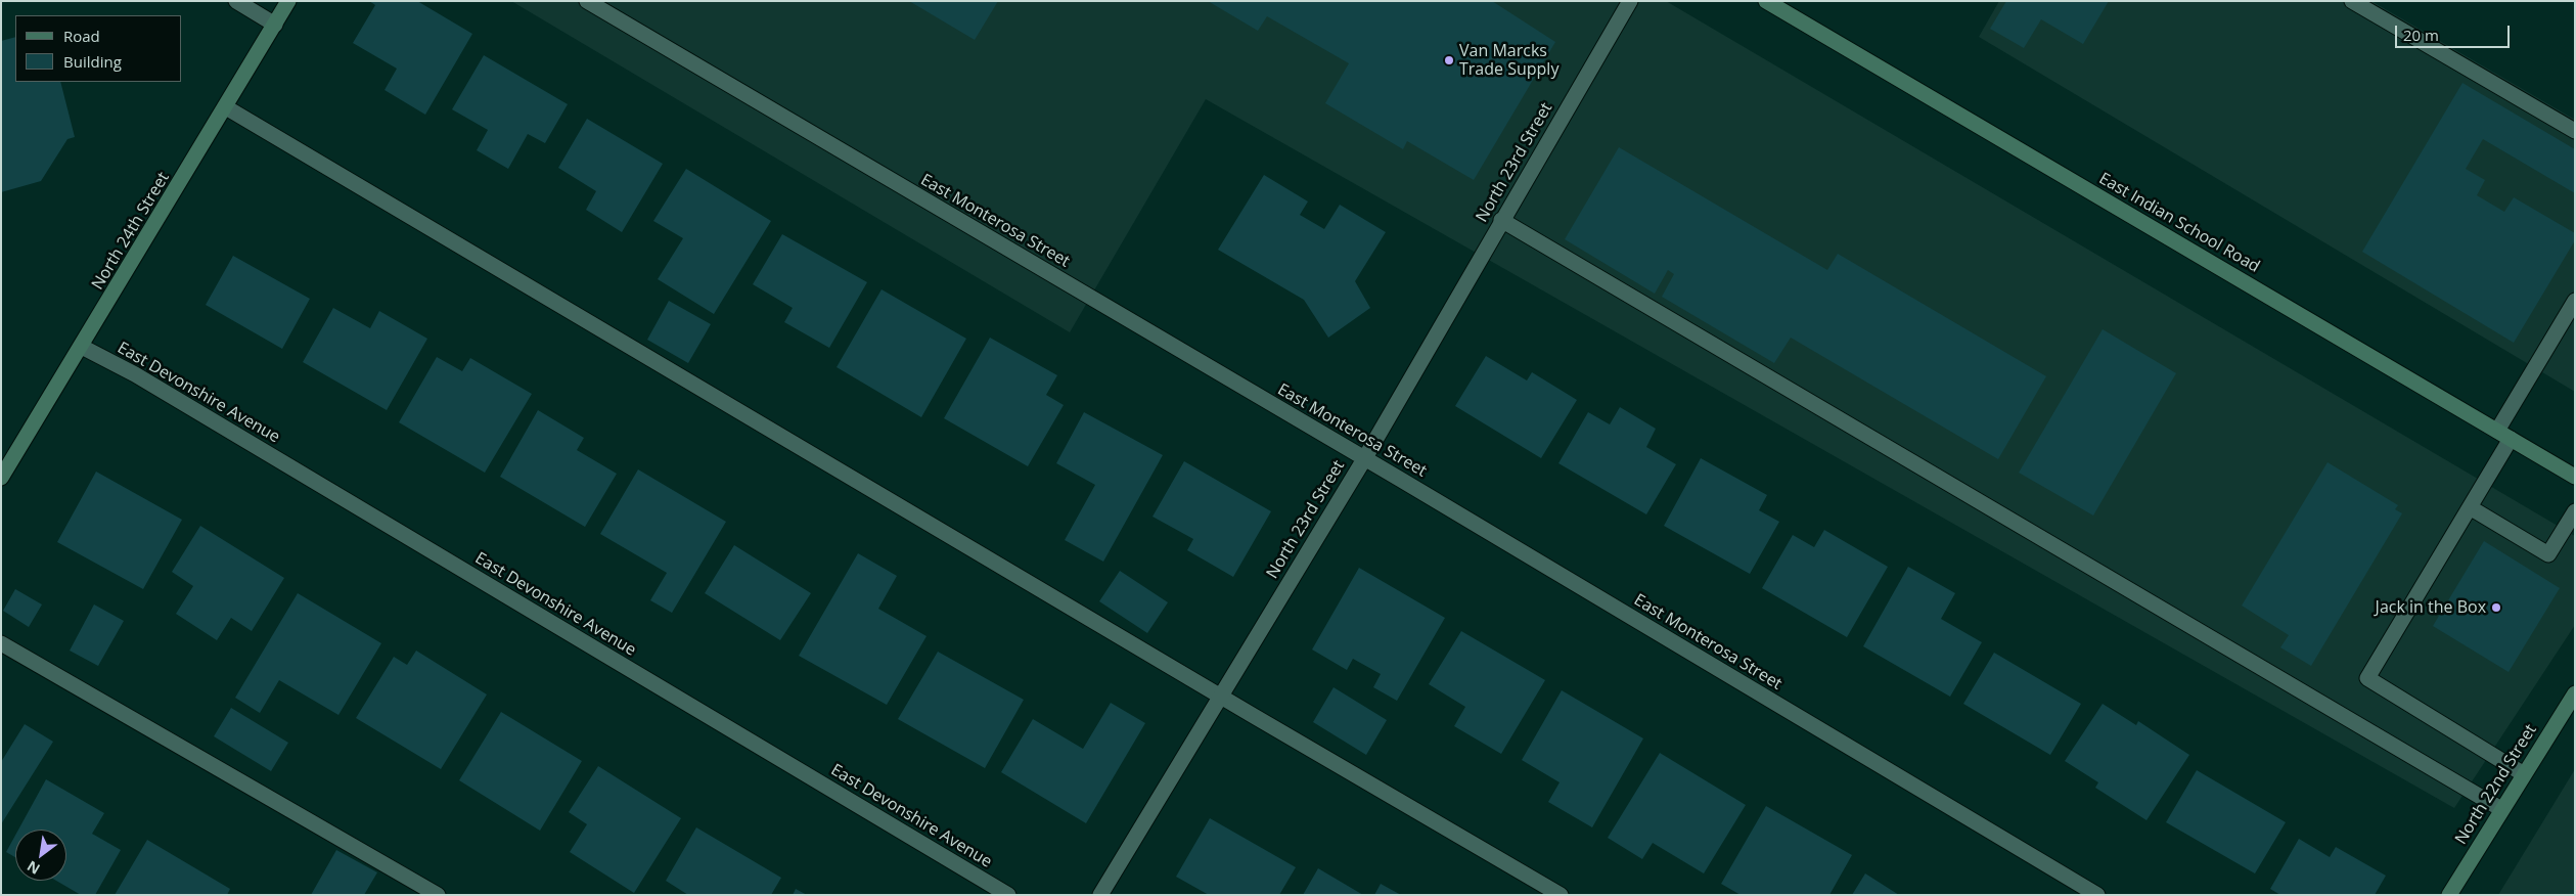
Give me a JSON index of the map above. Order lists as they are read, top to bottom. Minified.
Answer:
{"streets":{"main road":["East Indian School Road","North 24th Street","North 22nd Street"],"street":["North 23rd Street","East Monterosa Street","East Devonshire Avenue"]},"crossings":[["North 23rd Street","East Monterosa Street"],["North 24th Street","East Devonshire Avenue"]],"places":["Van Marcks Trade Supply","Jack in the Box"],"legend":["Road","Building"],"scale_bar":"20 m","north":"bottom left"}
